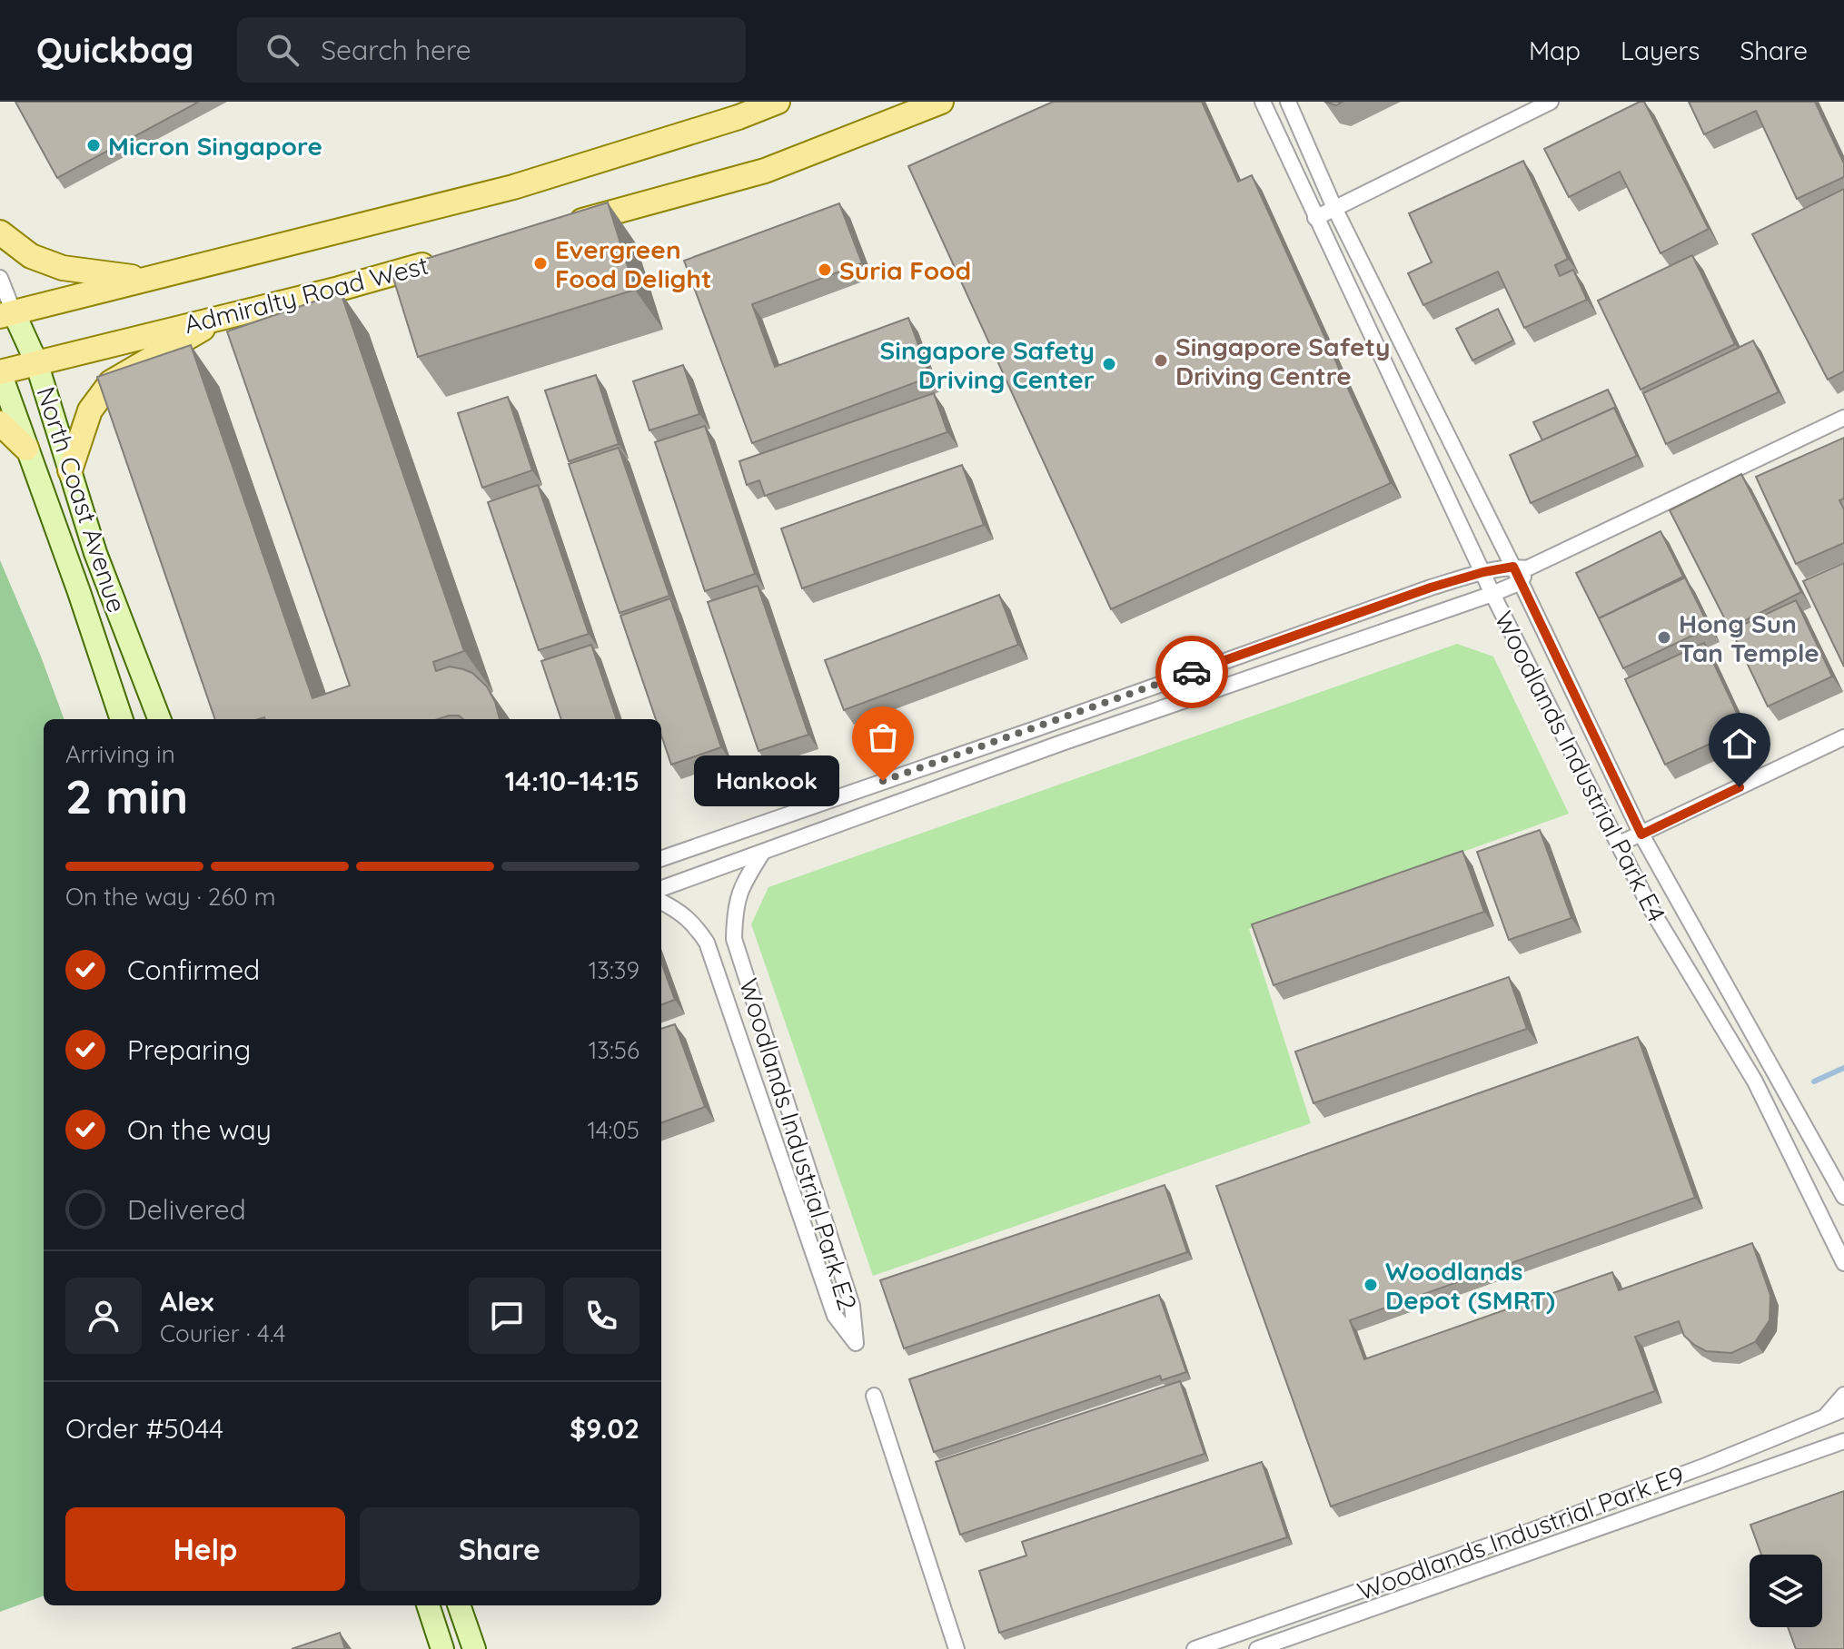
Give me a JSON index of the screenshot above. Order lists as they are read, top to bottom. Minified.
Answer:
{"streets":{"main road":["Admiralty Road West","North Coast Avenue"],"street":["Woodlands Industrial Park E4","Woodlands Industrial Park E2","Woodlands Industrial Park E9"]},"crossings":[["Admiralty Road West","North Coast Avenue"]],"places":["Micron Singapore","Evergreen Food Delight","Suria Food","Singapore Safety Driving Centre","Singapore Safety Driving Center","Hong Sun Tan Temple","Hankook","Woodlands Depot (SMRT)"],"page":{"header":"Quickbag","search":"Search here","nav":["Map","Layers","Share"],"heading":["2 min","Arriving in","14:10–14:15"],"panel":["Alex","Courier · 4.4","Order #5044","$9.02"],"bubble":"Hankook","bar":"On the way · 260 m","list":[["Confirmed","13:39"],["Preparing","13:56"],["On the way","14:05"],"Delivered"],"buttons":["Help","Share"]}}
